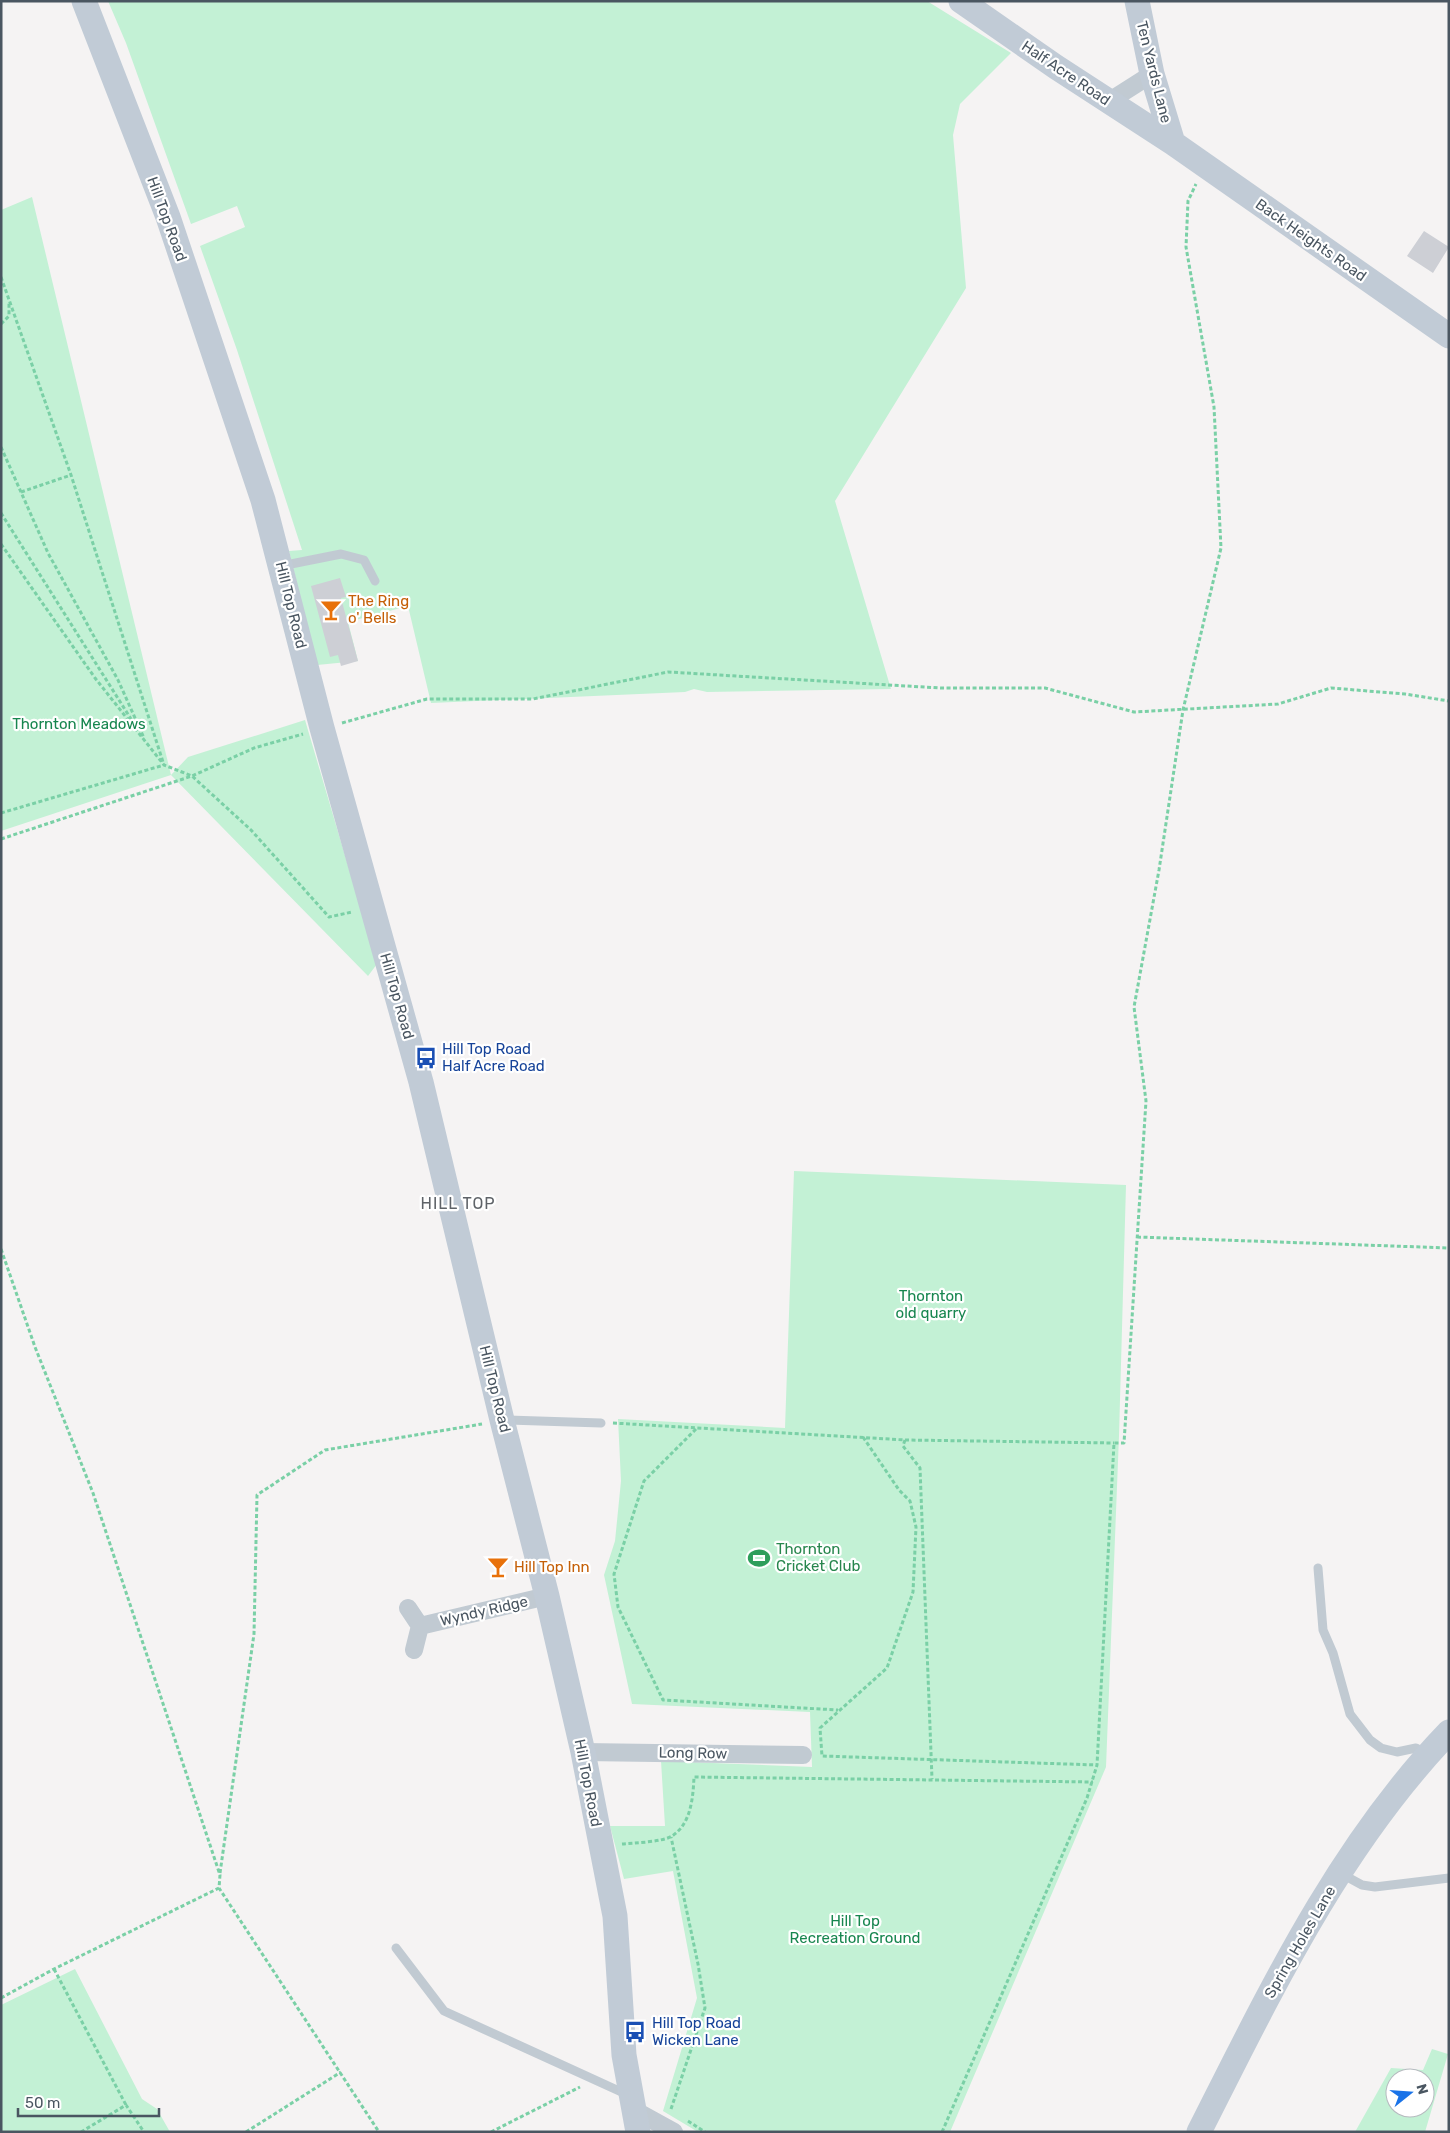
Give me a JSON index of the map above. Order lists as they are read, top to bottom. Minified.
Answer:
{"streets":{"street":["Ten Yards Lane","Half Acre Road","Hill Top Road","Back Heights Road","Wyndy Ridge","Long Row","Spring Holes Lane"]},"crossings":[["Ten Yards Lane","Half Acre Road"],["Ten Yards Lane","Back Heights Road"],["Half Acre Road","Back Heights Road"],["Hill Top Road","Wyndy Ridge"],["Hill Top Road","Long Row"]],"districts":["HILL TOP"],"parks":["Thornton Meadows","Thornton old quarry","Hill Top Recreation Ground"],"places":{"bar":["The Ring o' Bells","Hill Top Inn"],"bus stop":["Hill Top Road Half Acre Road","Hill Top Road Wicken Lane"],"sports":["Thornton Cricket Club"]},"scale_bar":"50 m","north":"right"}
